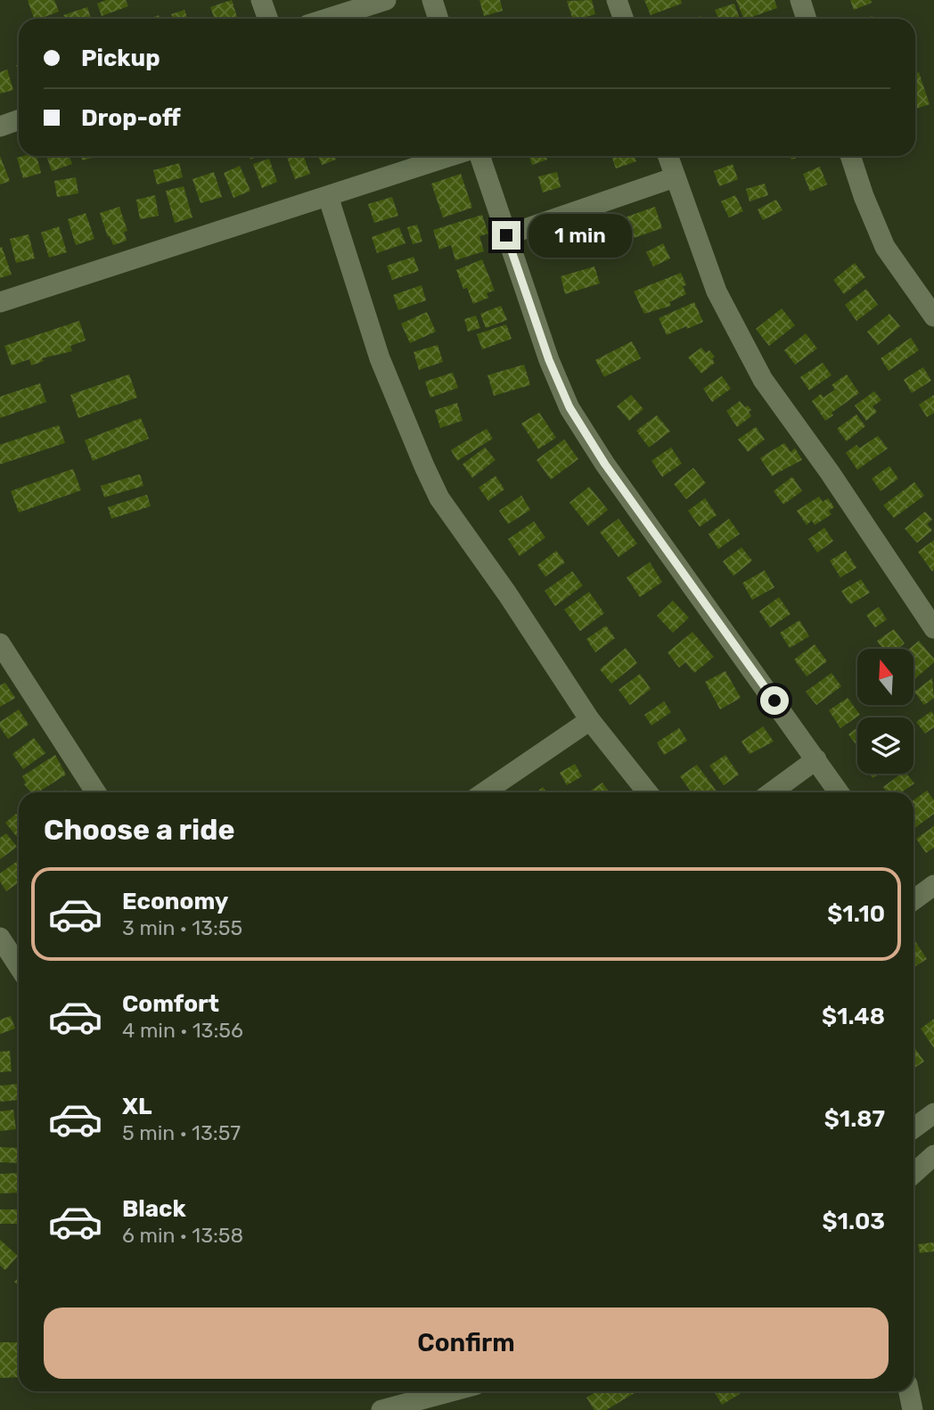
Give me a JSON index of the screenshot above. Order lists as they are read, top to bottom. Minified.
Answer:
{"north":"top","page":{"banner":["Pickup","Drop-off"],"bubble":"1 min","heading":"Choose a ride","list":[{"name":"Economy","note":"3 min · 13:55","value":"$1.10"},{"name":"Comfort","note":"4 min · 13:56","value":"$1.48"},{"name":"XL","note":"5 min · 13:57","value":"$1.87"},{"name":"Black","note":"6 min · 13:58","value":"$1.03"}],"buttons":"Confirm"}}
